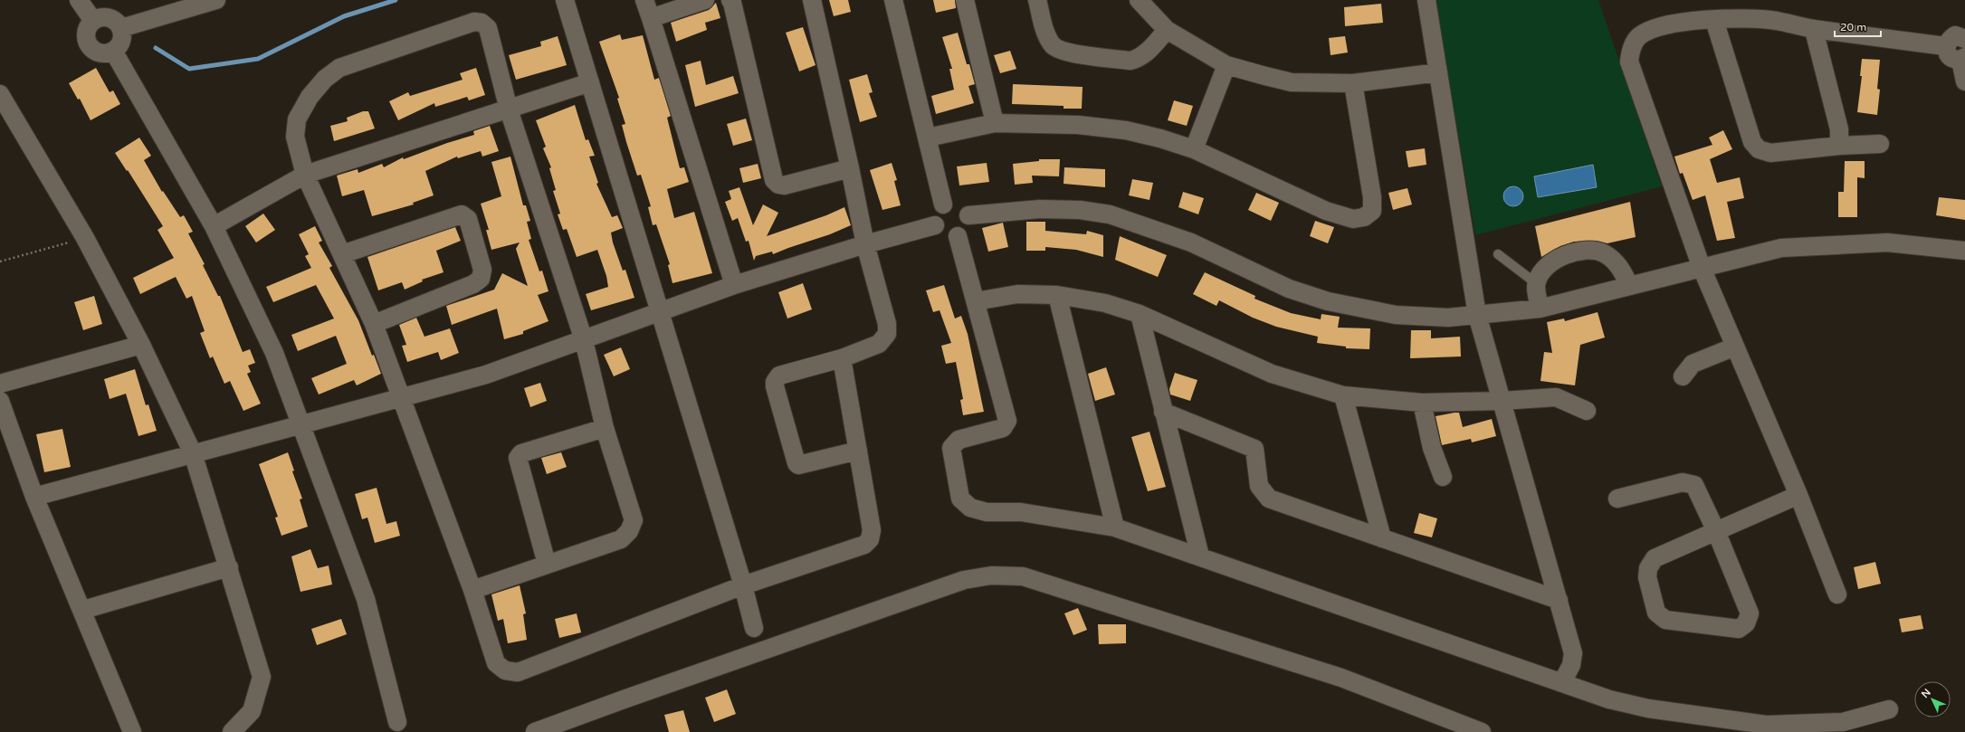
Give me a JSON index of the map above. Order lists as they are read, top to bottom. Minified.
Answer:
{"scale_bar":"20 m","north":"top left"}
